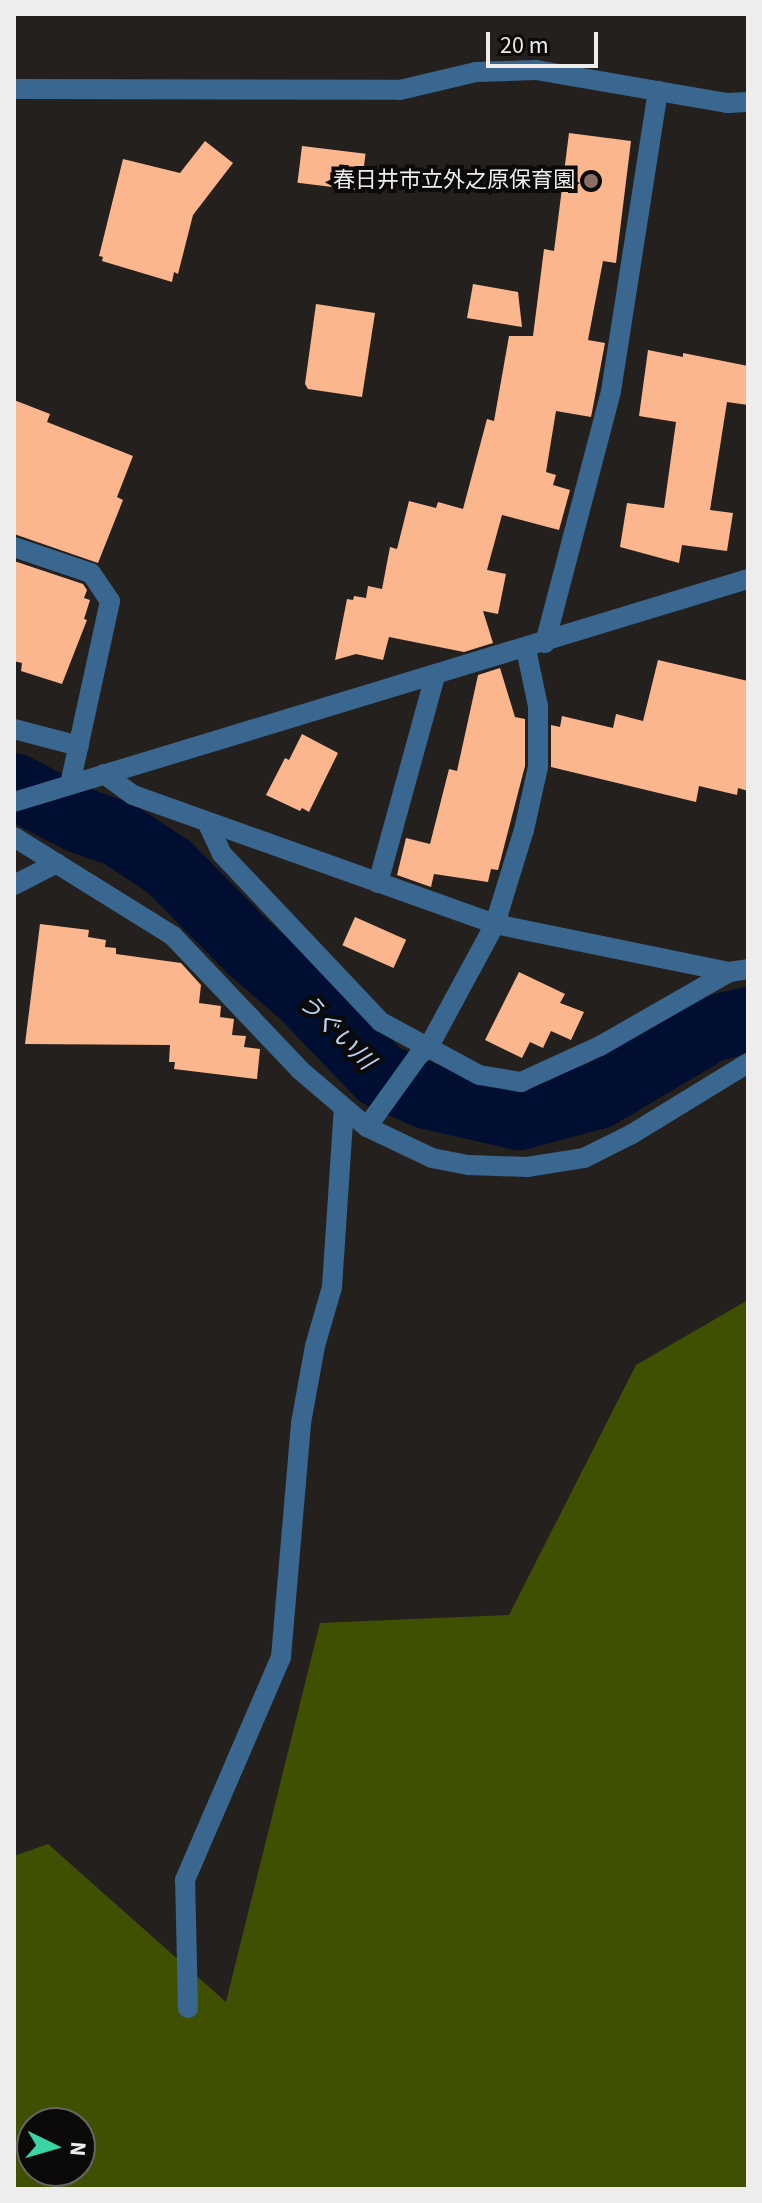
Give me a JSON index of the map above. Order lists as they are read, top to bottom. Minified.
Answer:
{"water":["うぐい川"],"places":["春日井市立外之原保育園"],"scale_bar":"20 m","north":"right"}
